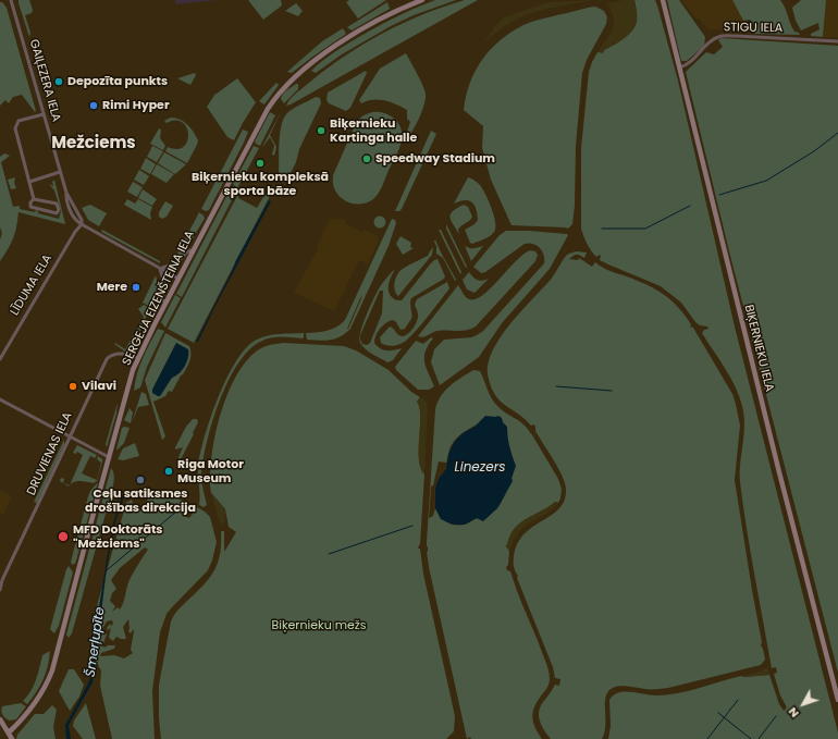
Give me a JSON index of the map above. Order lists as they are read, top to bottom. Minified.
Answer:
{"streets":{"street":["STIGU IELA","GAIĻEZERA IELA","LĪDUMA IELA","SERGEJA EIZENŠTEINA IELA","BIĶERNIEKU IELA","DRUVIENAS IELA"]},"crossings":[["STIGU IELA","BIĶERNIEKU IELA"],["GAIĻEZERA IELA","LĪDUMA IELA"],["SERGEJA EIZENŠTEINA IELA","DRUVIENAS IELA"]],"districts":["Mežciems"],"water":["Linezers","Šmerļupīte"],"parks":["Biķernieku mežs"],"places":["Depozīta punkts","Rimi Hyper","Biķernieku Kartinga halle","Speedway Stadium","Biķernieku kompleksā sporta bāze","Mere","Vilavi","Riga Motor Museum","Ceļu satiksmes drošības direkcija","MFD Doktorāts \"Mežciems\""],"north":"bottom left"}
